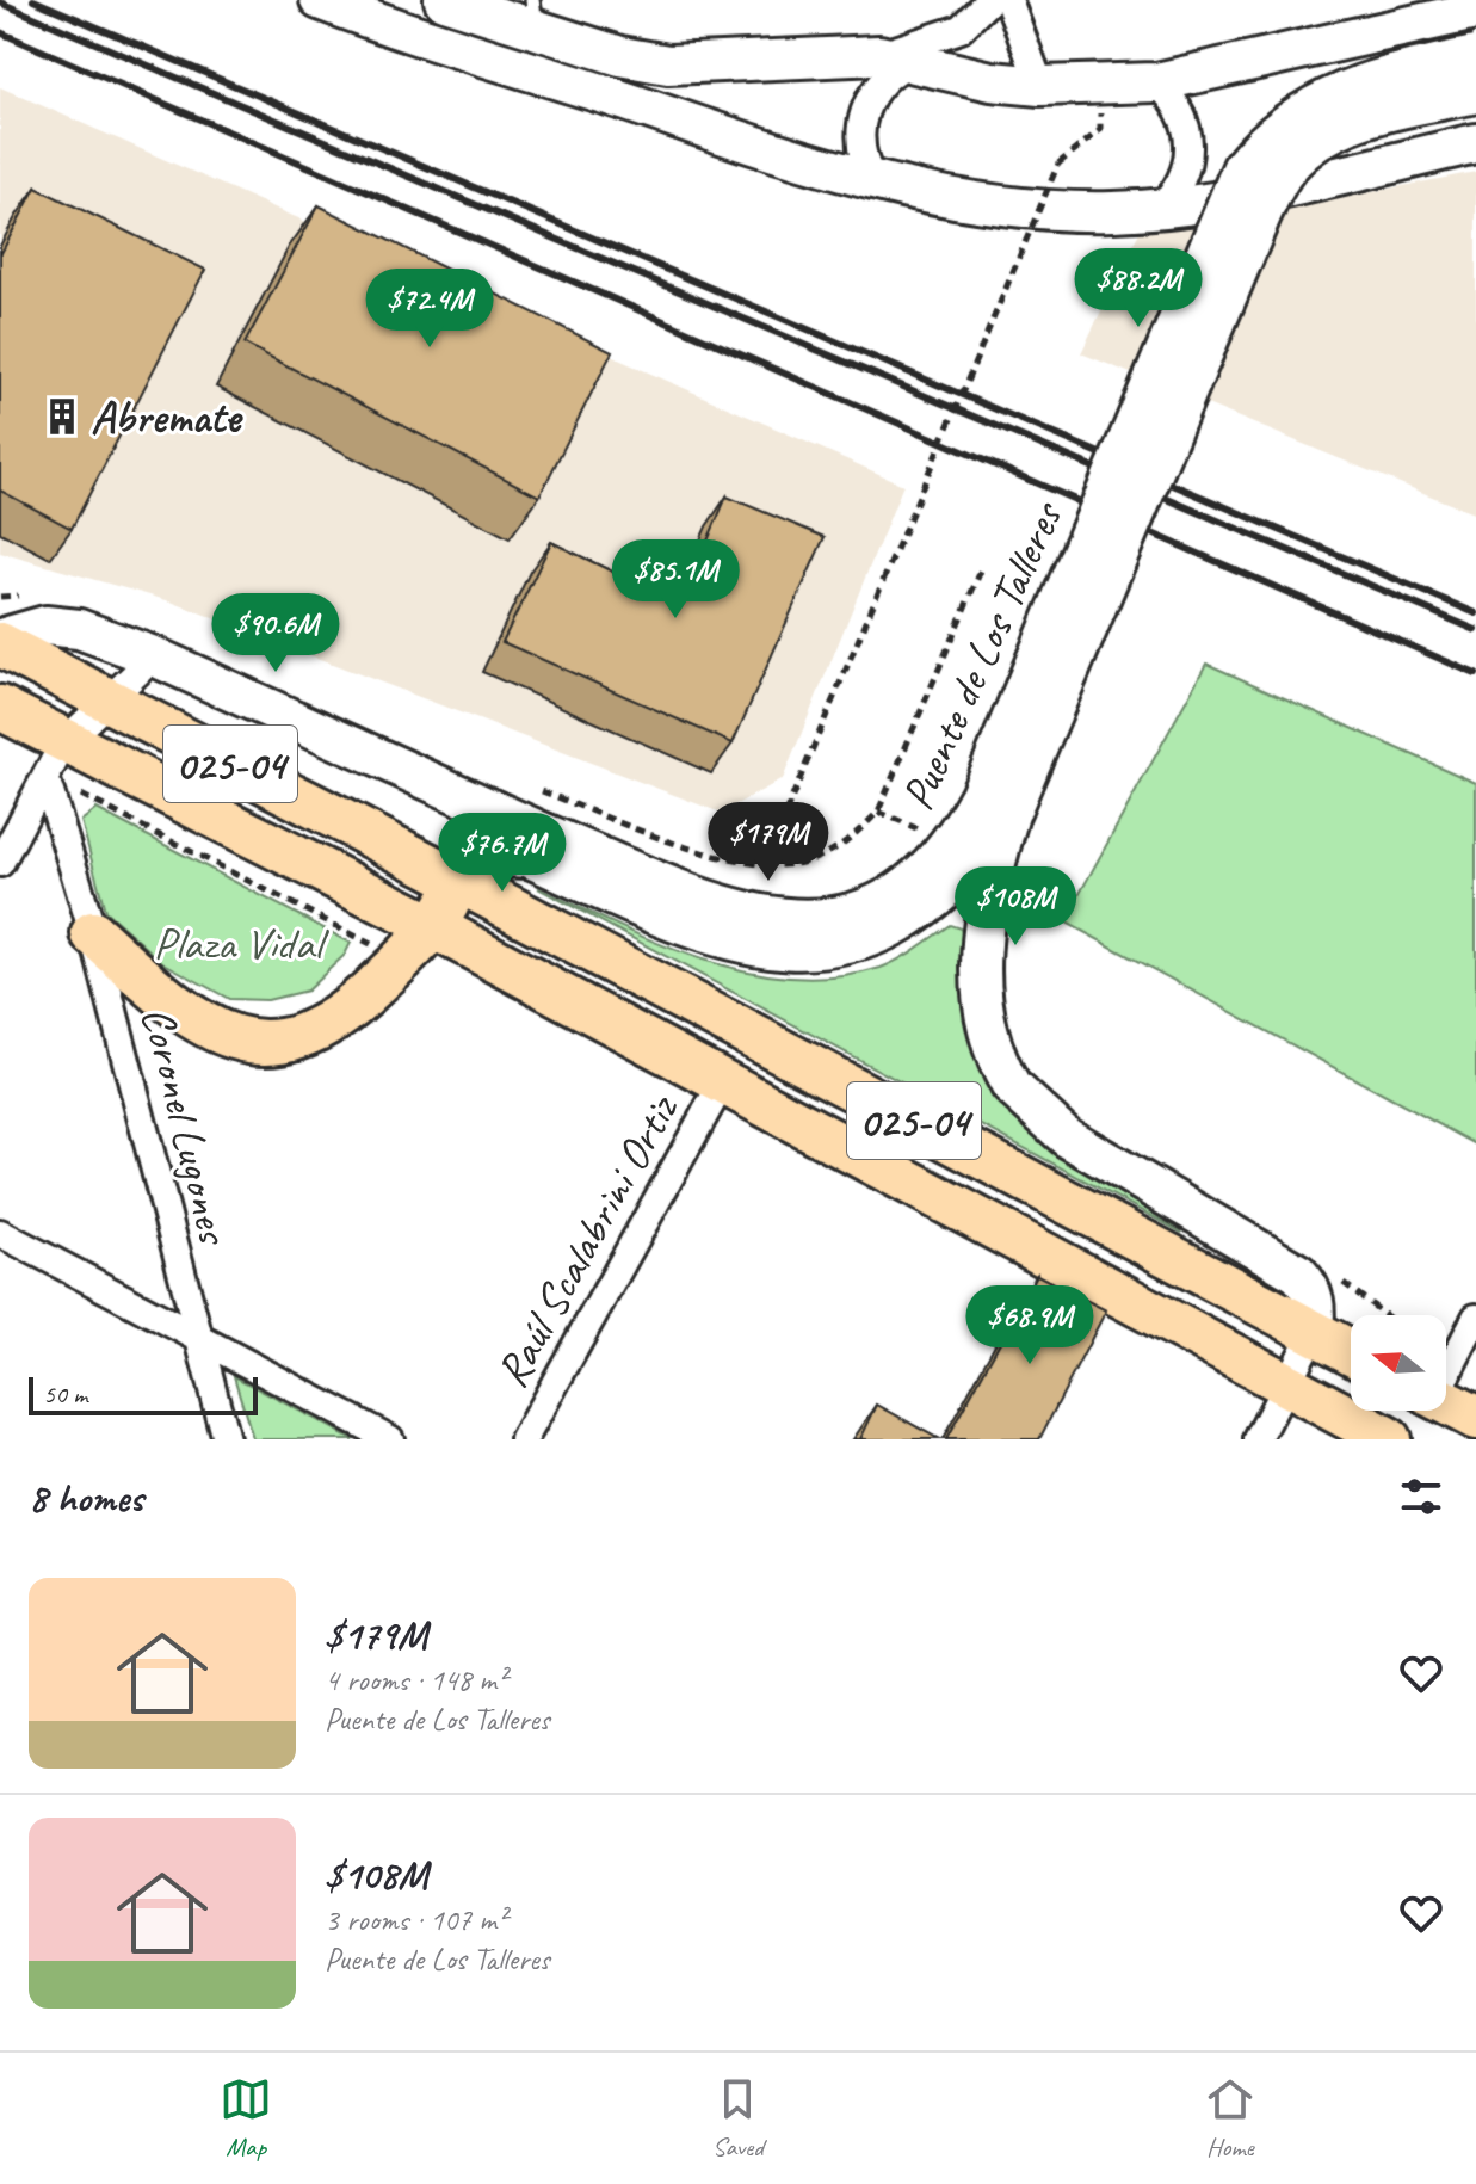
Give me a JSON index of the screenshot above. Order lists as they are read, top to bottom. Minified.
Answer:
{"streets":{"main road":["Puente de Los Talleres","025-04"],"street":["Coronel Lugones","Raúl Scalabrini Ortiz"]},"crossings":[["Puente de Los Talleres","025-04"],["025-04","Coronel Lugones"],["025-04","Raúl Scalabrini Ortiz"]],"parks":["Plaza Vidal"],"places":{"building":["Abremate"]},"scale_bar":"50 m","north":"left","page":{"price":["$88.2M","$72.4M","$85.1M","$90.6M","$179M","$76.7M","$108M","$68.9M"],"scale":"50 m","heading":"8 homes","list":[{"name":"$179M","note":"4 rooms · 148 m² · Puente de Los Talleres"},{"name":"$108M","note":"3 rooms · 107 m² · Puente de Los Talleres"}],"tabs":["Map","Saved","Home"]}}
